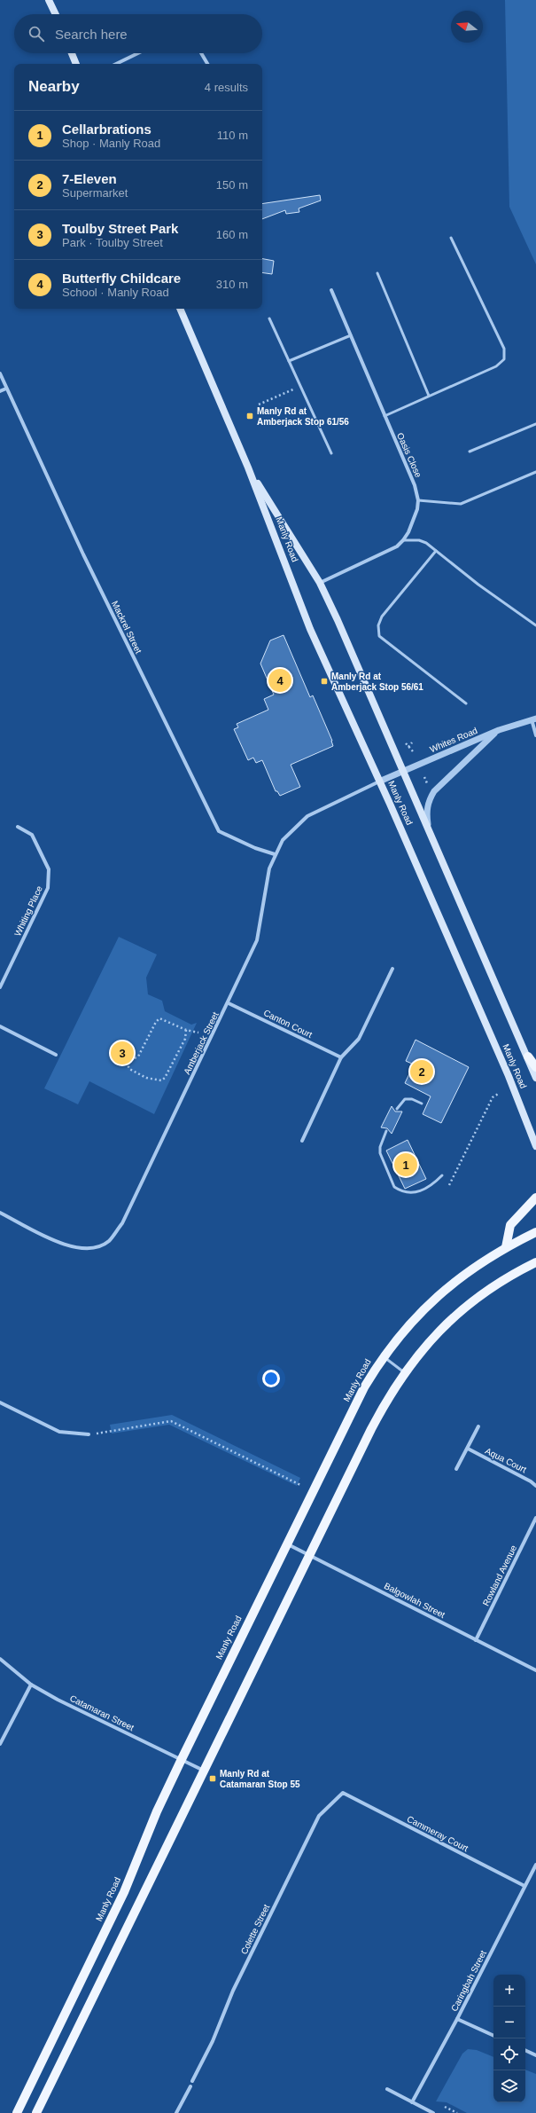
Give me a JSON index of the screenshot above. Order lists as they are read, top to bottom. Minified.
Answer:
{"streets":{"main road":["Manly Road"],"street":["Oasis Close","Mackrel Street","Whites Road","Whiting Place","Canton Court","Amberjack Street","Aqua Court","Rowland Avenue","Balgowlah Street","Catamaran Street","Cammeray Court","Colette Street","Caringbah Street"]},"crossings":[["Oasis Close","Manly Road"],["Manly Road","Whites Road"],["Manly Road","Amberjack Street"],["Manly Road","Balgowlah Street"],["Manly Road","Catamaran Street"],["Mackrel Street","Amberjack Street"],["Whites Road","Amberjack Street"],["Canton Court","Amberjack Street"],["Rowland Avenue","Balgowlah Street"],["Cammeray Court","Colette Street"],["Cammeray Court","Caringbah Street"]],"places":{"transit":["Manly Rd at Amberjack Stop 61/56","Manly Rd at Amberjack Stop 56/61","Manly Rd at Catamaran Stop 55"]},"north":"left","page":{"search":"Search here","heading":["Nearby","4 results"],"list":[{"mark":"1","name":"Cellarbrations","note":"Shop · Manly Road","value":"110 m"},{"mark":"2","name":"7-Eleven","note":"Supermarket","value":"150 m"},{"mark":"3","name":"Toulby Street Park","note":"Park · Toulby Street","value":"160 m"},{"mark":"4","name":"Butterfly Childcare","note":"School · Manly Road","value":"310 m"}],"pins":["4","3","2","1"],"map_buttons":["+","−"]}}
